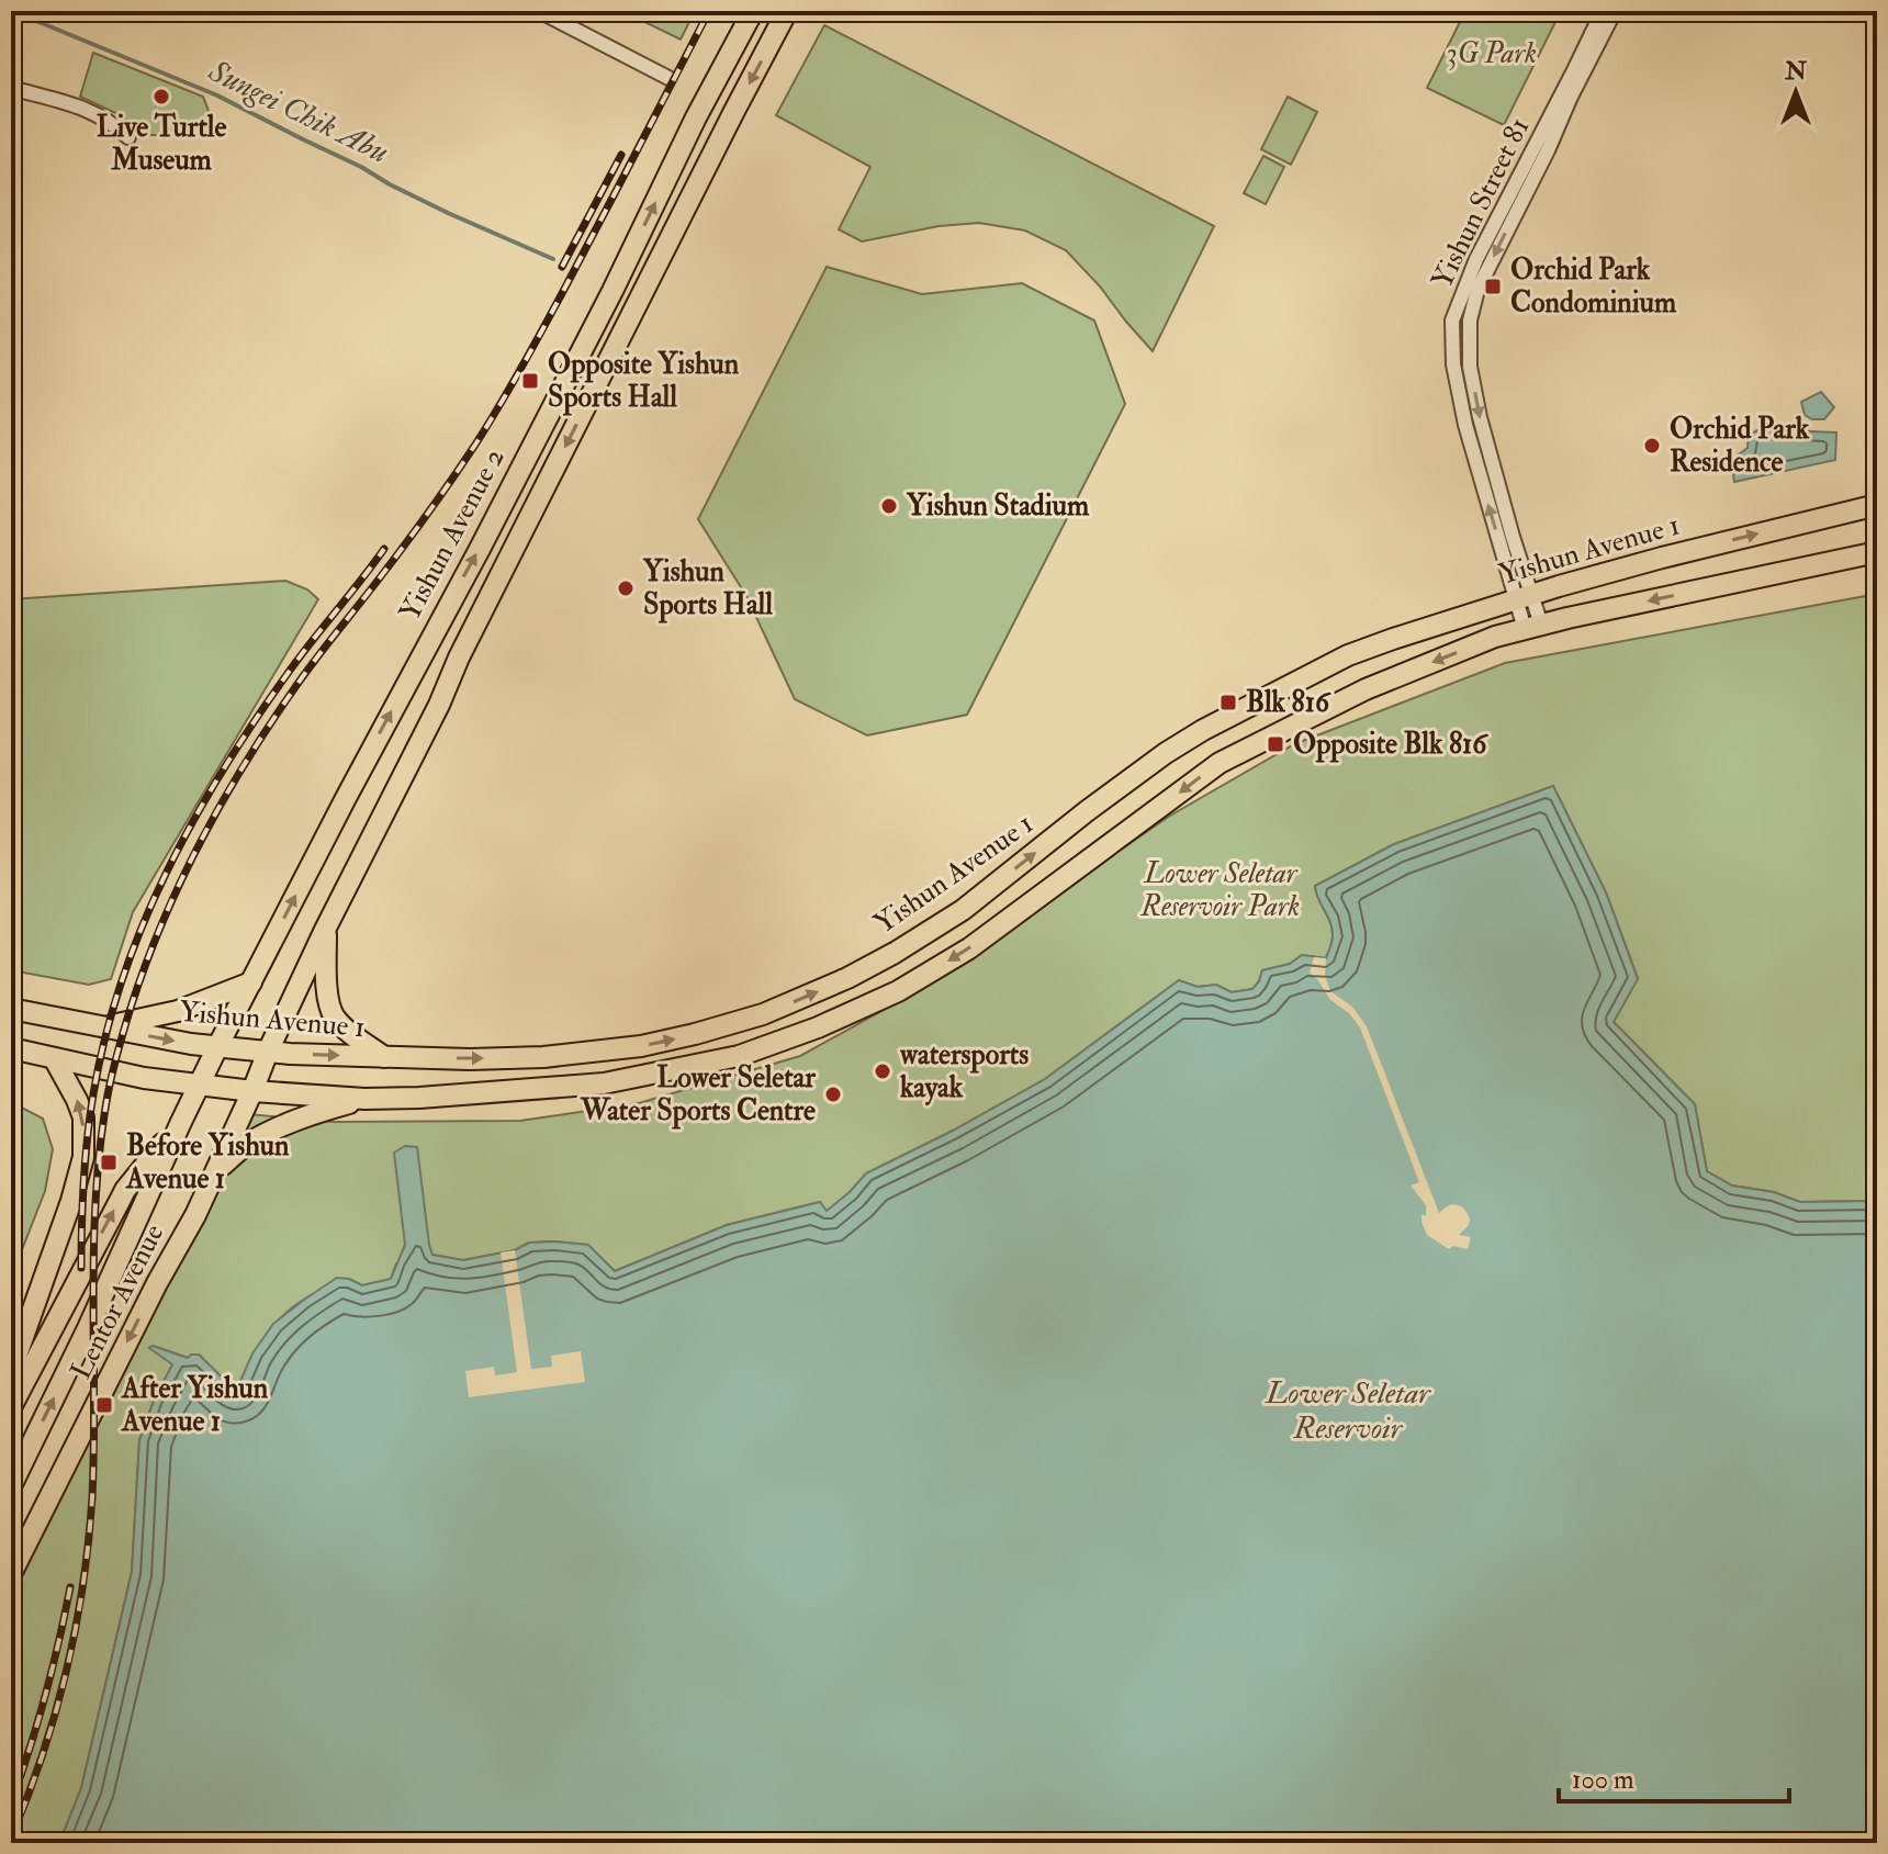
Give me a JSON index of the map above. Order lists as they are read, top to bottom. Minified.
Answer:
{"streets":{"main road":["Yishun Avenue 2","Yishun Avenue 1","Lentor Avenue"],"street":["Yishun Street 81"]},"crossings":[["Yishun Street 81","Yishun Avenue 1"],["Yishun Avenue 2","Yishun Avenue 1"],["Yishun Avenue 2","Lentor Avenue"],["Yishun Avenue 1","Lentor Avenue"]],"water":["Sungei Chik Abu","Lower Seletar Reservoir"],"parks":["3G Park","Lower Seletar Reservoir Park"],"places":{"other":["Live Turtle Museum","Orchid Park Residence","Yishun Stadium","Yishun Sports Hall","watersports kayak","Lower Seletar Water Sports Centre"],"transit":["Orchid Park Condominium","Opposite Yishun Sports Hall","Blk 816","Opposite Blk 816","Before Yishun Avenue 1","After Yishun Avenue 1"]},"scale_bar":"100 m","north":"top"}
